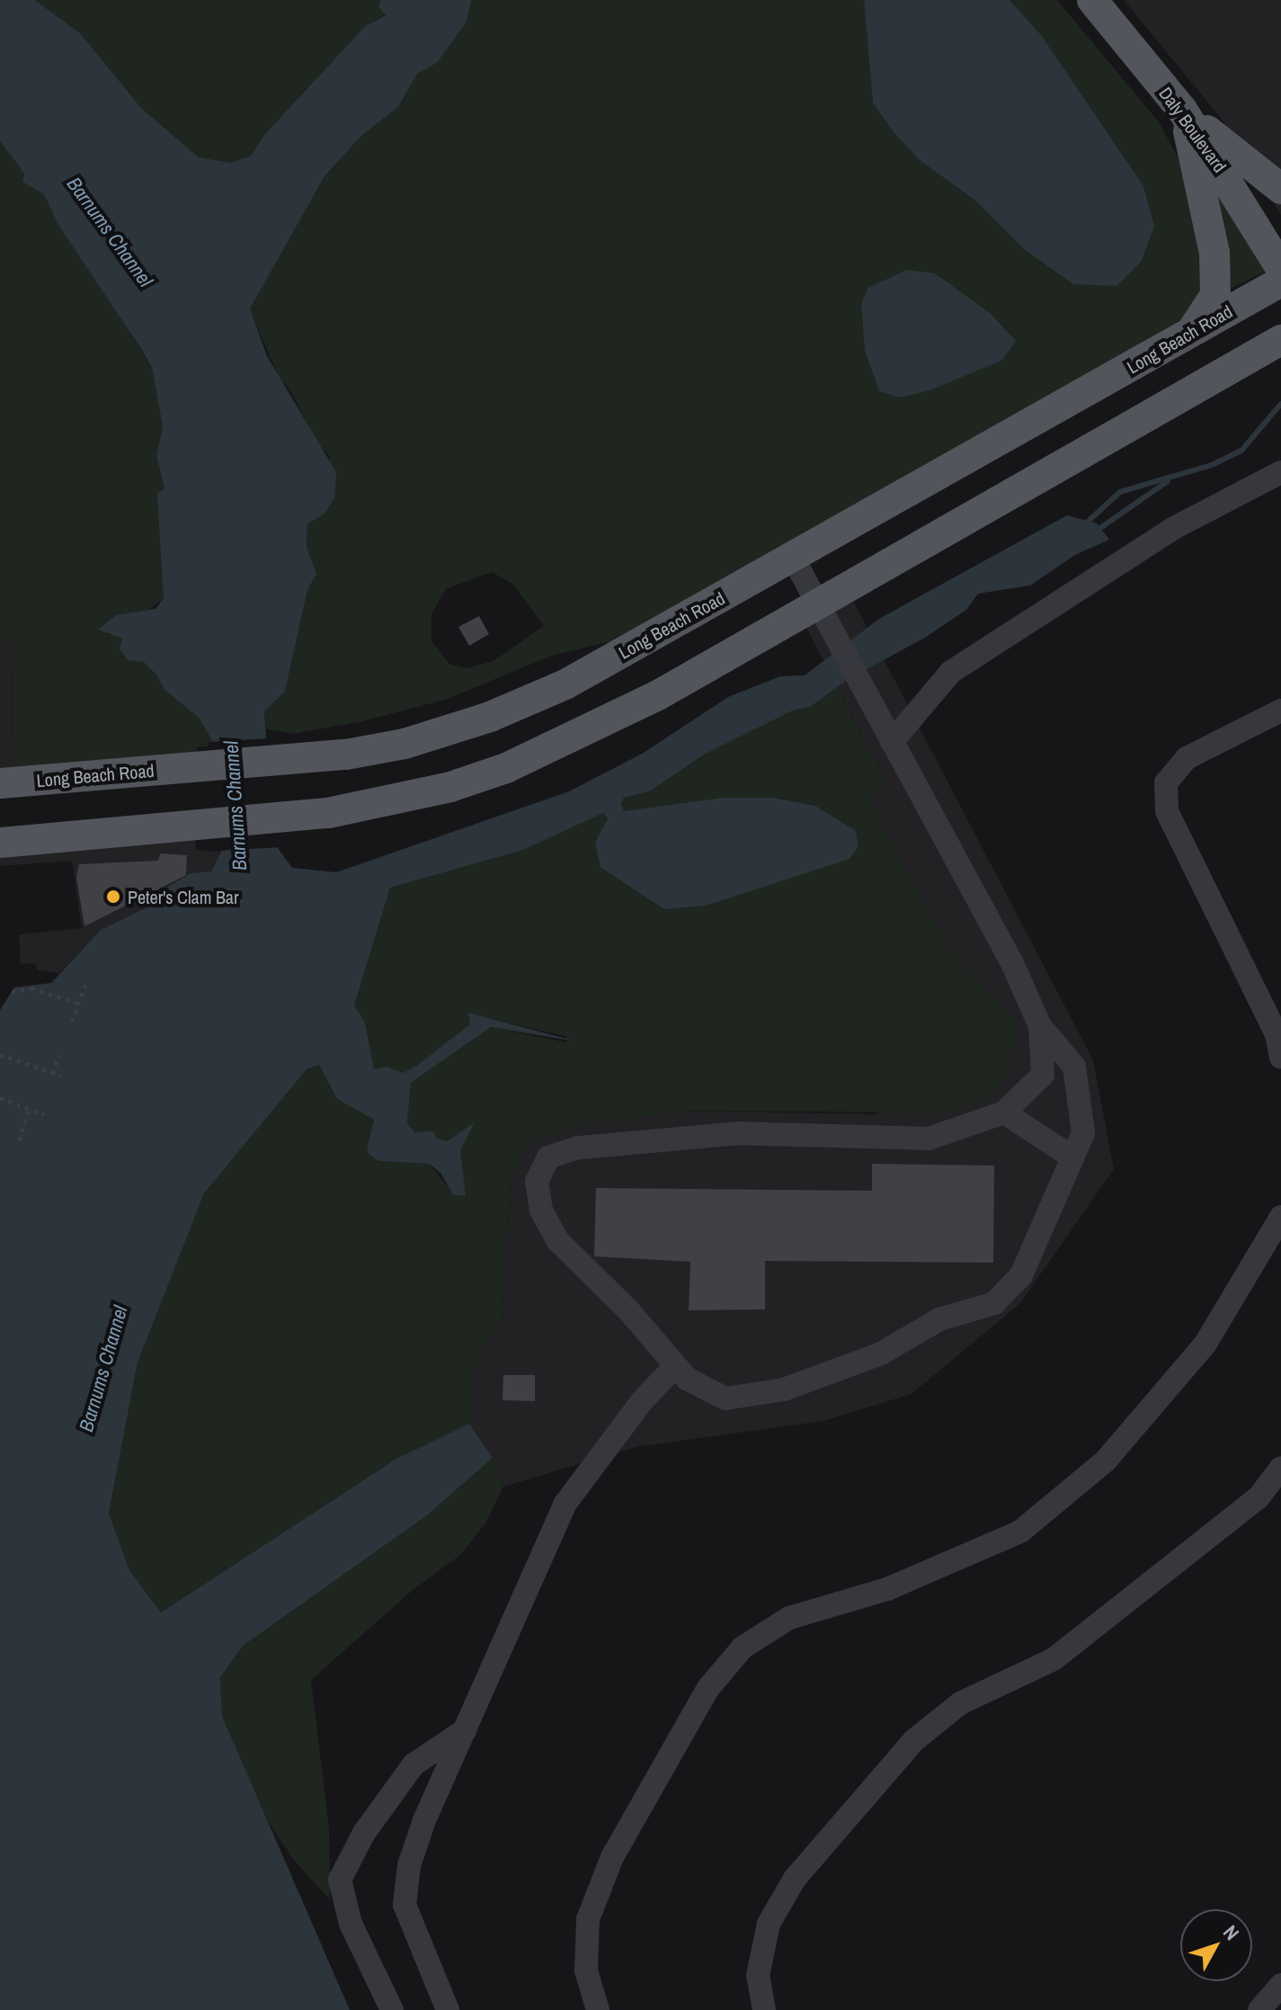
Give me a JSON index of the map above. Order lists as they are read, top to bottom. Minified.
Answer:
{"streets":{"main road":["Daly Boulevard","Long Beach Road"]},"water":["Barnums Channel"],"places":["Peter's Clam Bar"],"north":"top right"}
